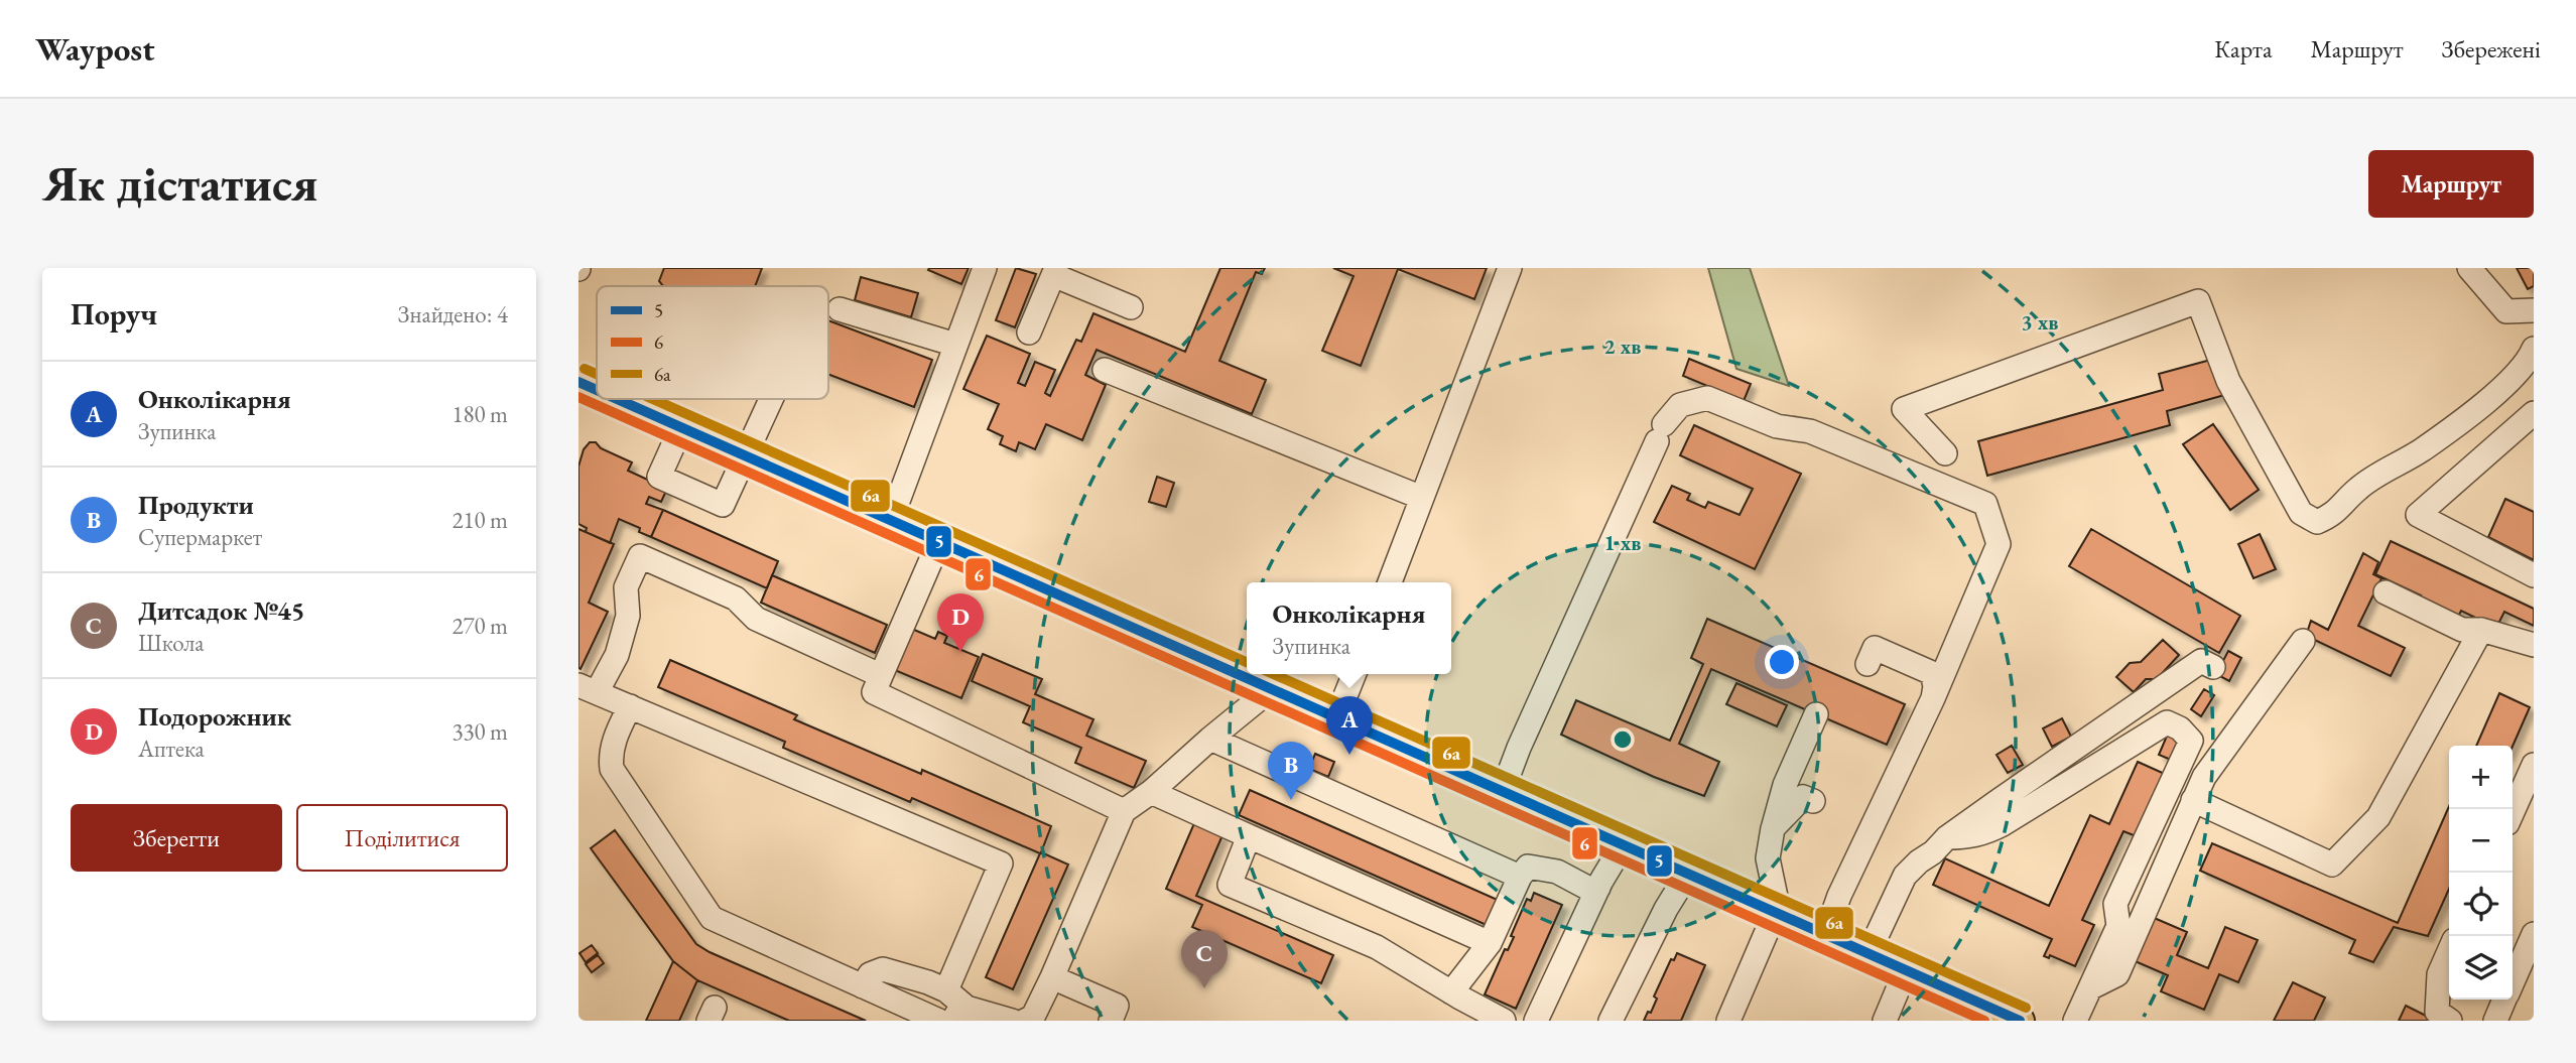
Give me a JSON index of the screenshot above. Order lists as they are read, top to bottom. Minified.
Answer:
{"lines":["transit line 6а","transit line 5","transit line 6"],"legend":["5","6","6а"],"page":{"header":"Waypost","nav":["Карта","Маршрут","Збережені"],"buttons":["Маршрут",["Зберегти","Поділитися"]],"title":"Як дістатися","heading":["Поруч","Знайдено: 4"],"list":[{"mark":"A","name":"Онколікарня","note":"Зупинка","value":"180 m"},{"mark":"B","name":"Продукти","note":"Супермаркет","value":"210 m"},{"mark":"C","name":"Дитсадок №45","note":"Школа","value":"270 m"},{"mark":"D","name":"Подорожник","note":"Аптека","value":"330 m"}],"popup":["Онколікарня","Зупинка"],"pins":["D","A","B","C"],"map_buttons":["+","−"]},"rings":["3 хв","2 хв","1 хв"]}
